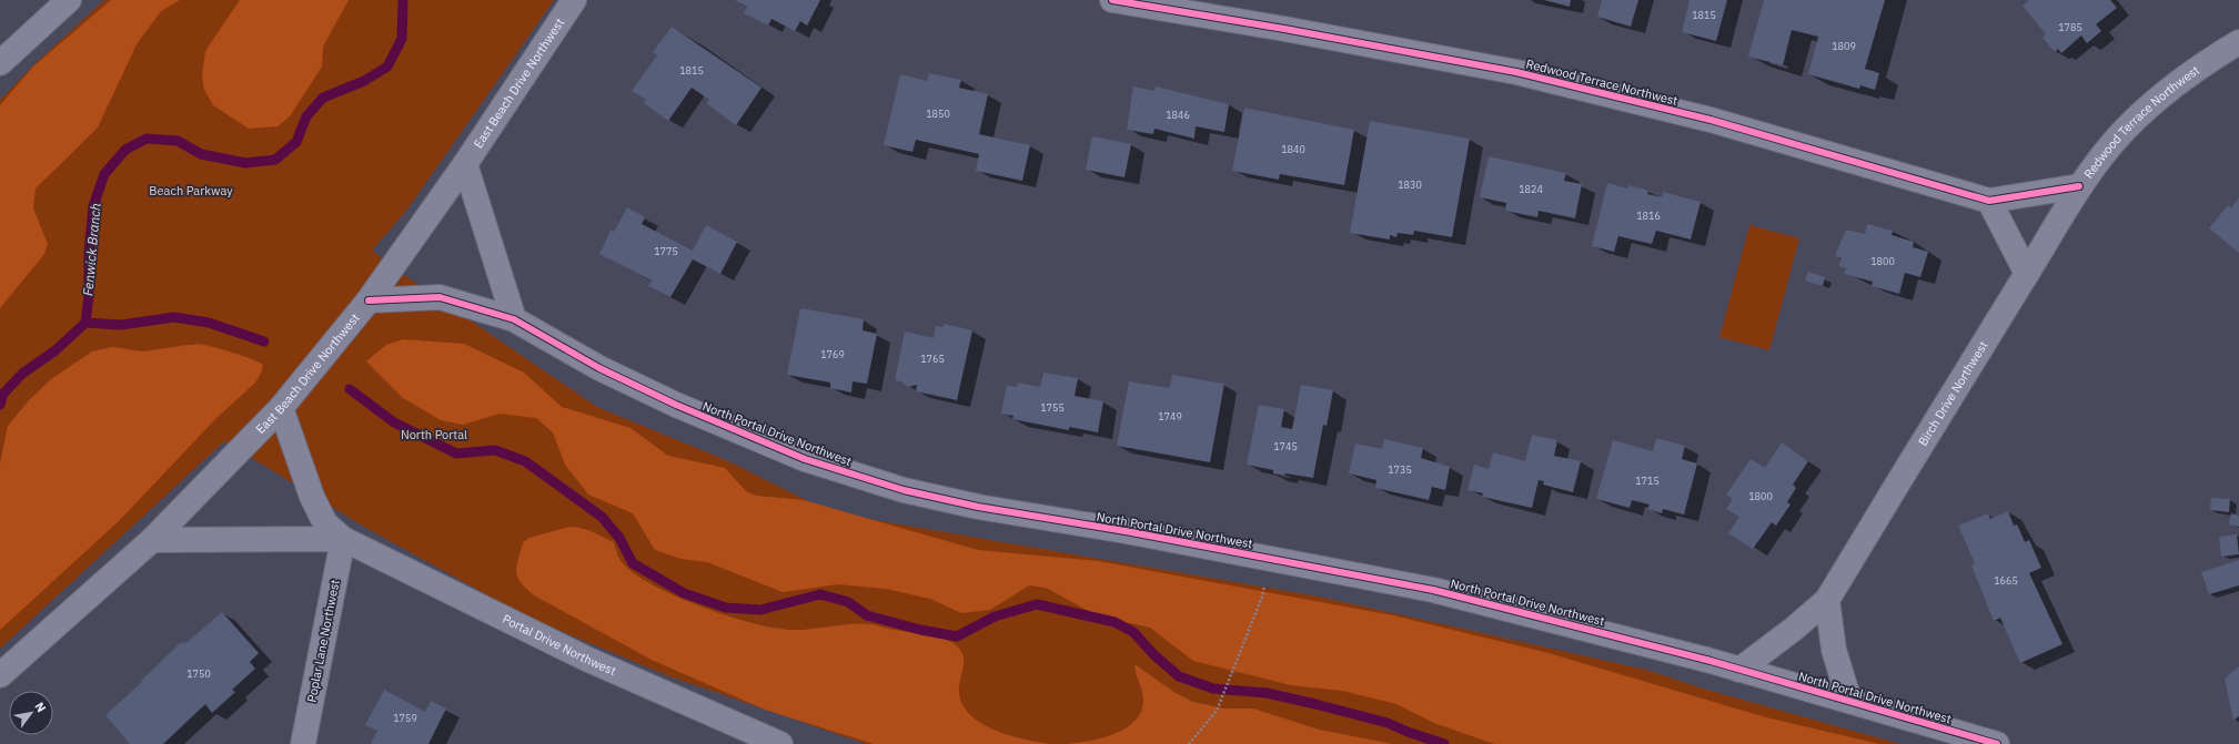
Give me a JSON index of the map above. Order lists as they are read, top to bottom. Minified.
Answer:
{"streets":{"street":["East Beach Drive Northwest","Redwood Terrace Northwest","Birch Drive Northwest","North Portal Drive Northwest","Poplar Lane Northwest","Portal Drive Northwest"]},"crossings":[["East Beach Drive Northwest","North Portal Drive Northwest"],["East Beach Drive Northwest","Portal Drive Northwest"],["Redwood Terrace Northwest","Birch Drive Northwest"],["Birch Drive Northwest","North Portal Drive Northwest"],["Poplar Lane Northwest","Portal Drive Northwest"]],"water":["Fenwick Branch"],"parks":["Beach Parkway","North Portal"],"house_numbers":["1815","1785","1809","1815","1850","1846","1840","1830","1824","1816","1775","1800","1769","1765","1755","1749","1745","1735","1715","1800","1665","1750","1759"],"north":"top right"}
